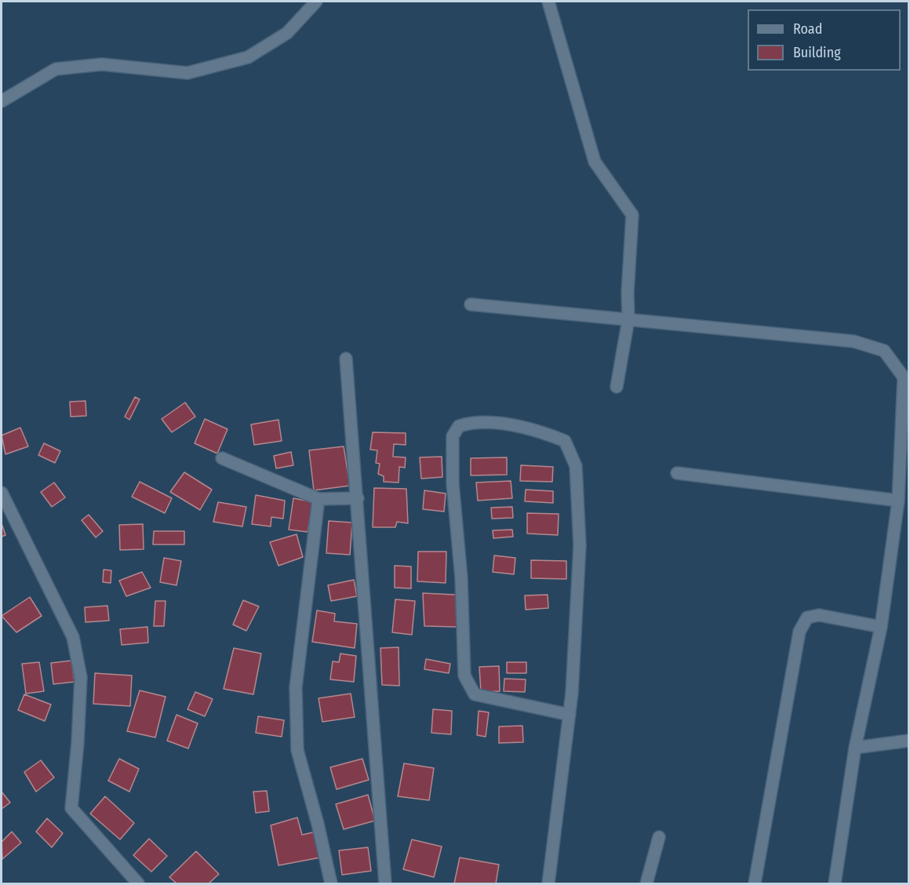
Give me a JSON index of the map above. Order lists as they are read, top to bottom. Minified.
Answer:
{"legend":["Road","Building"]}
